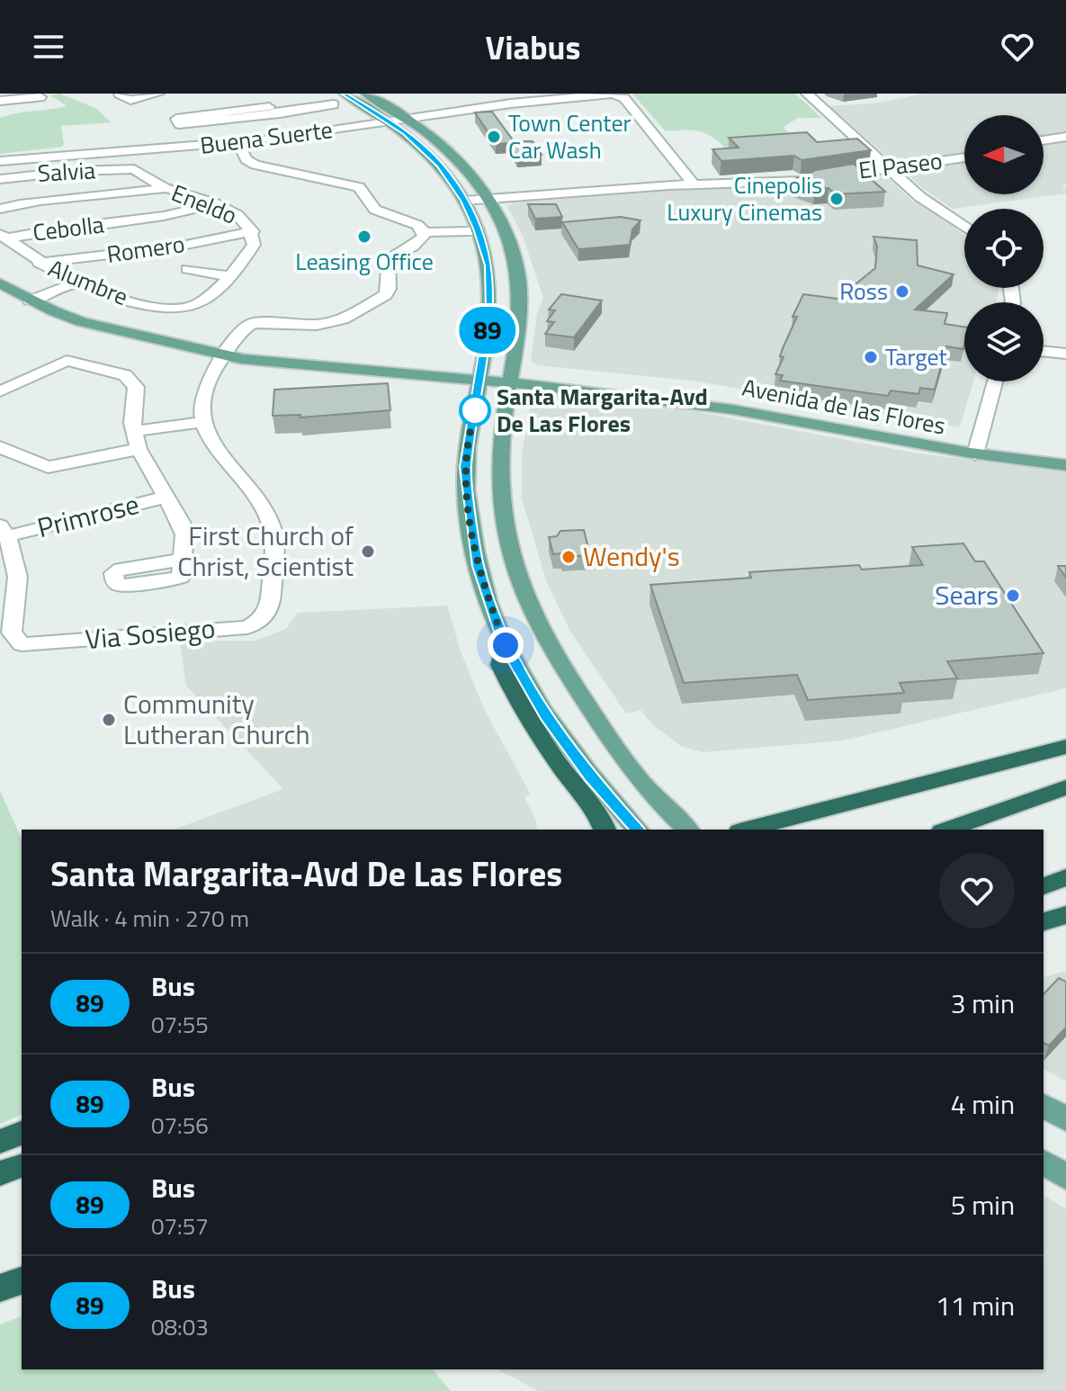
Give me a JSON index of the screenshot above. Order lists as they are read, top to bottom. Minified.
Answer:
{"streets":{"main road":["Avenida de las Flores"],"street":["Buena Suerte","El Paseo","Salvia","Eneldo","Cebolla","Romero","Alumbre","Primrose","Via Sosiego"]},"crossings":[["Salvia","Eneldo"],["Eneldo","Cebolla"],["Eneldo","Romero"],["Eneldo","Alumbre"],["Cebolla","Alumbre"],["Romero","Alumbre"],["Primrose","Via Sosiego"]],"places":["Town Center Car Wash","Cinepolis Luxury Cinemas","Leasing Office","Ross","Target","Santa Margarita-Avd De Las Flores","First Church of Christ, Scientist","Wendy's","Sears","Community Lutheran Church"],"lines":["bus line 89"],"north":"left","page":{"header":"Viabus","on_map":"89","heading":["Santa Margarita-Avd De Las Flores","Walk · 4 min · 270 m"],"list":[{"mark":"89","name":"Bus","note":"07:55","value":"3 min"},{"mark":"89","name":"Bus","note":"07:56","value":"4 min"},{"mark":"89","name":"Bus","note":"07:57","value":"5 min"},{"mark":"89","name":"Bus","note":"08:03","value":"11 min"}]}}
